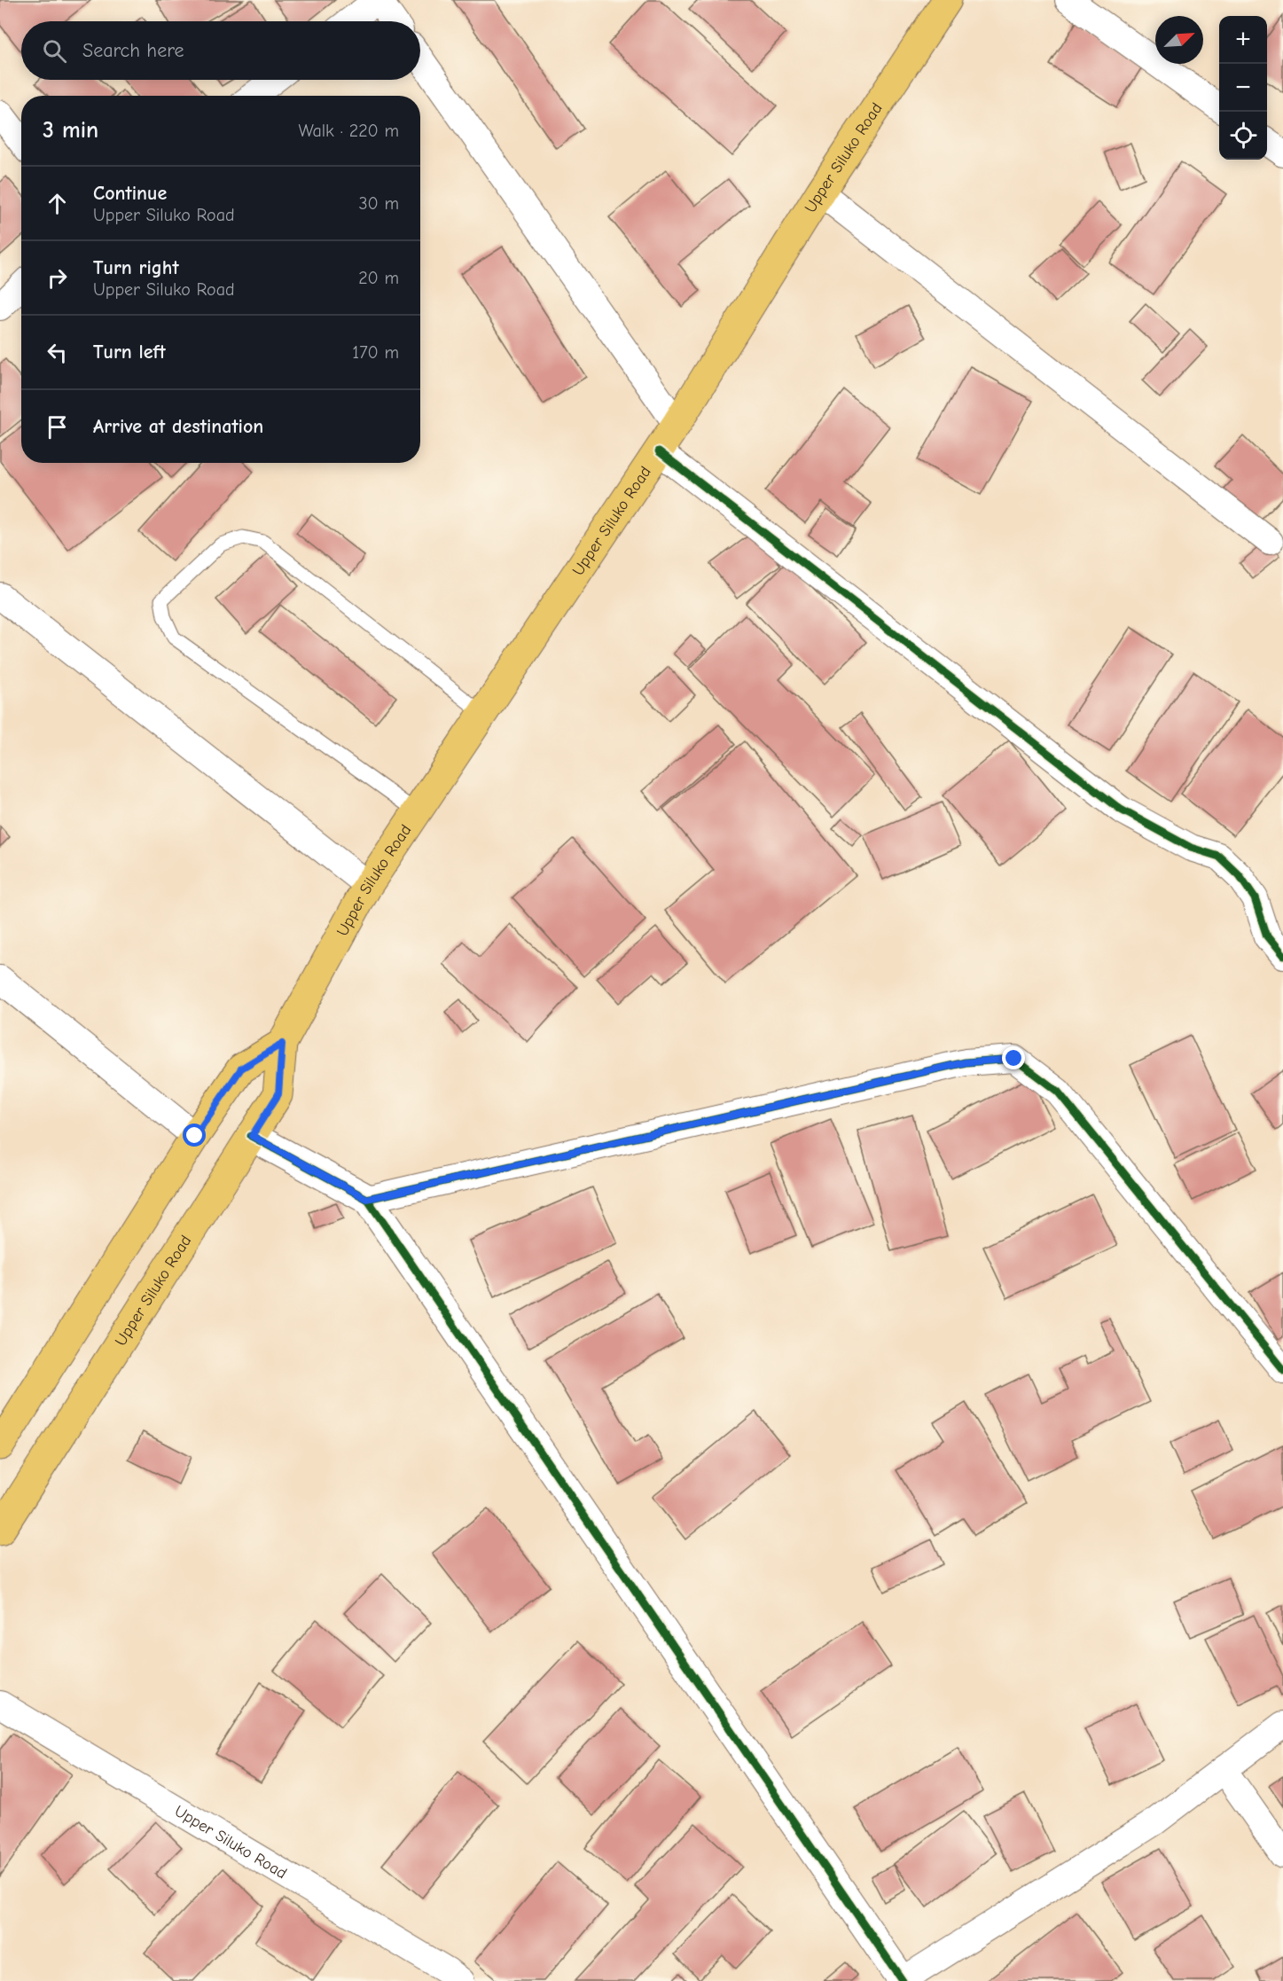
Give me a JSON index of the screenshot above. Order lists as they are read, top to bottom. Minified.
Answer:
{"streets":{"main road":["Upper Siluko Road"]},"north":"top right","page":{"map_buttons":["+","−"],"search":"Search here","heading":["3 min","Walk · 220 m"],"list":[["Continue","Upper Siluko Road","30 m"],["Turn right","Upper Siluko Road","20 m"],["Turn left","170 m"],"Arrive at destination"]}}
